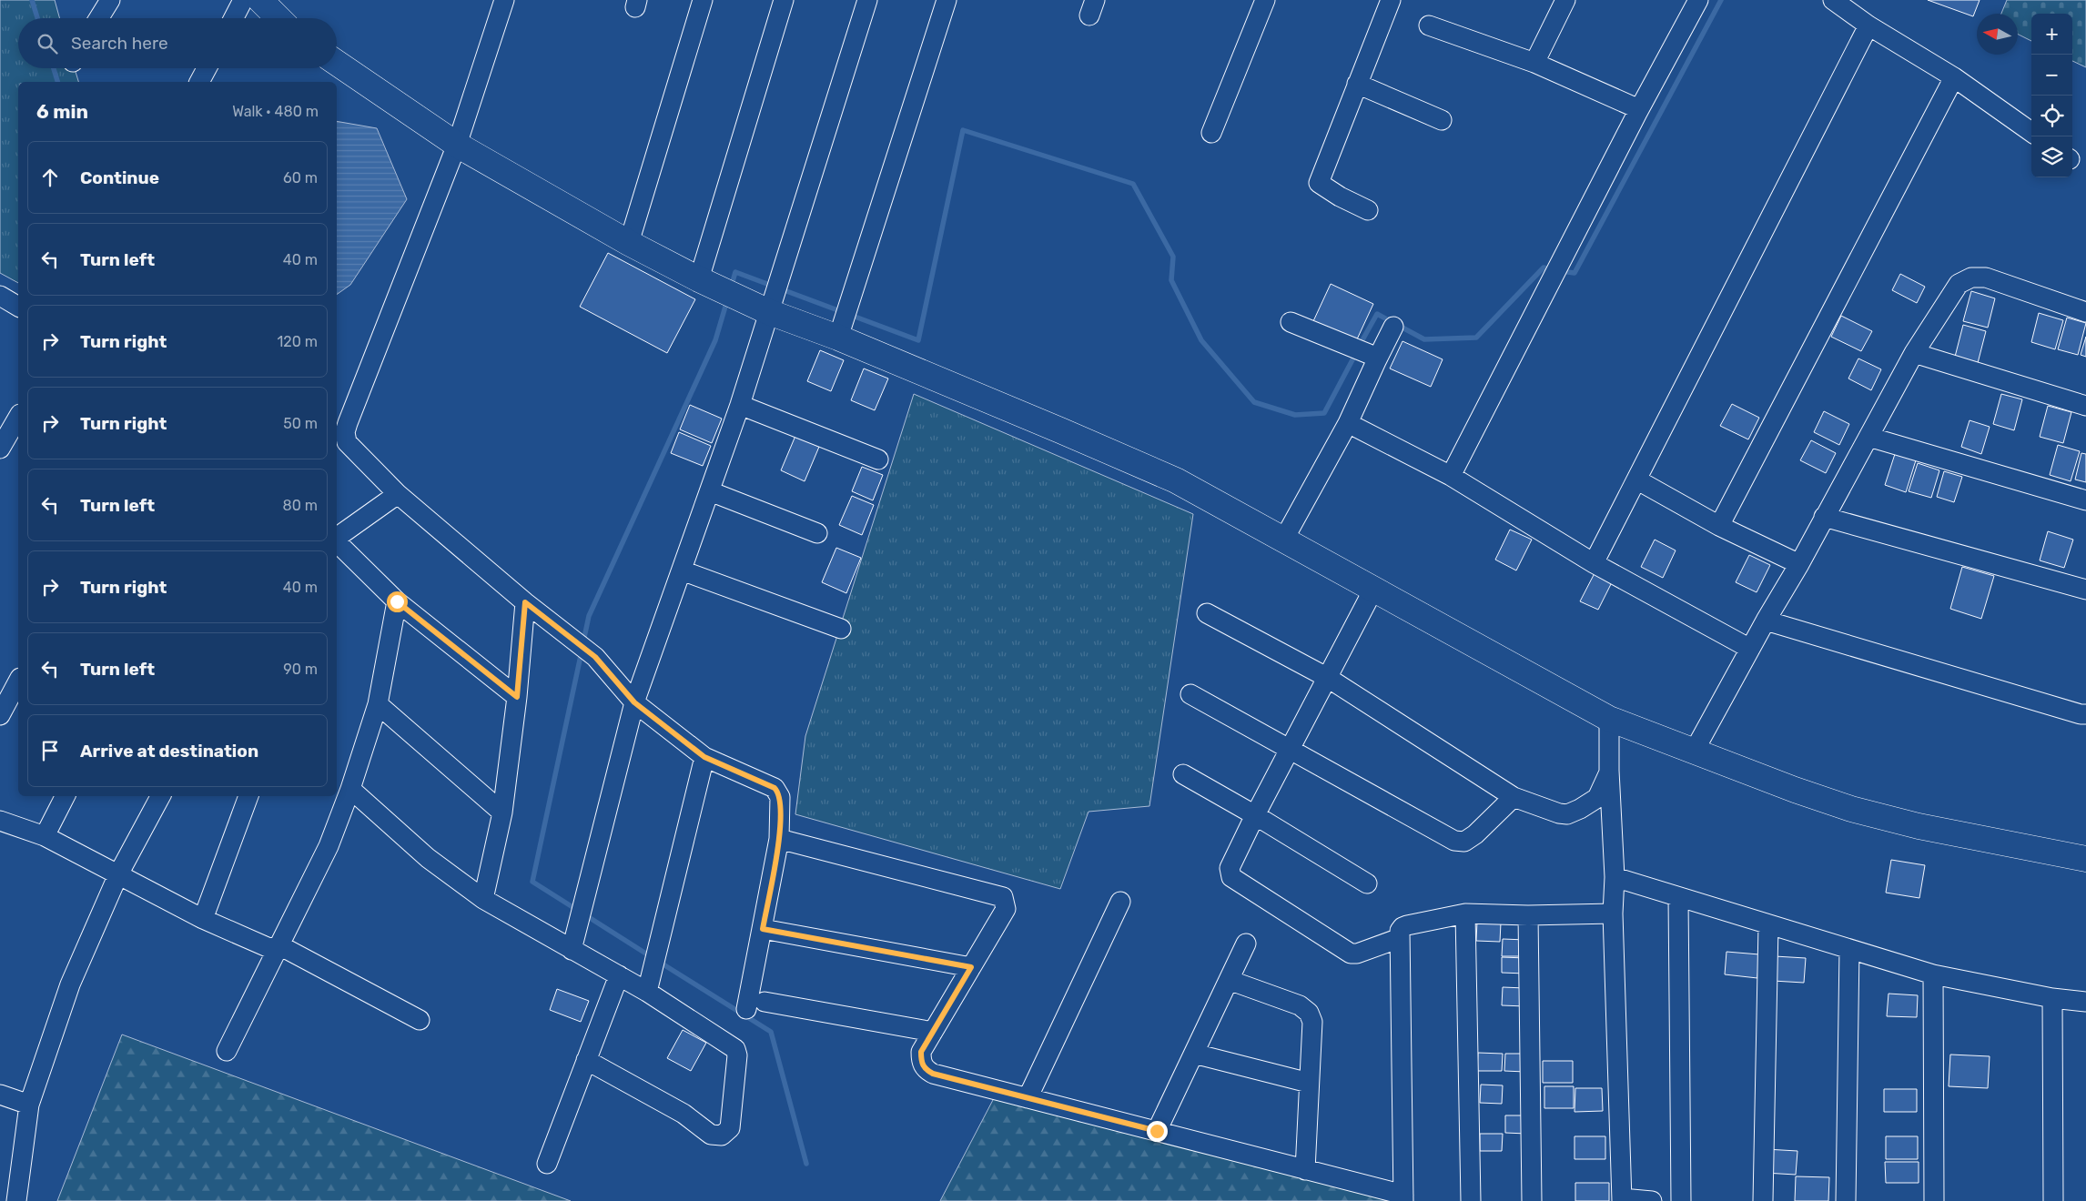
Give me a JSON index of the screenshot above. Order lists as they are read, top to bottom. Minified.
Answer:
{"north":"left","page":{"map_buttons":["+","−"],"search":"Search here","heading":["6 min","Walk · 480 m"],"list":[["Continue","60 m"],["Turn left","40 m"],["Turn right","120 m"],["Turn right","50 m"],["Turn left","80 m"],["Turn right","40 m"],["Turn left","90 m"],"Arrive at destination"]}}
